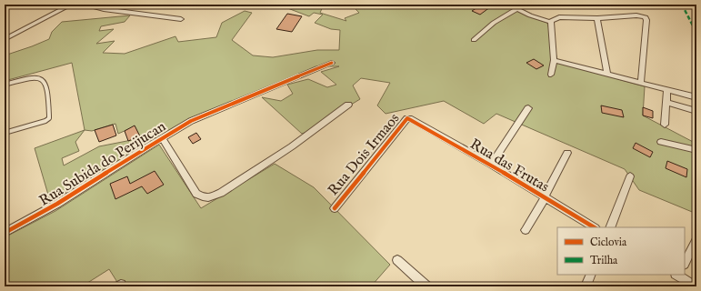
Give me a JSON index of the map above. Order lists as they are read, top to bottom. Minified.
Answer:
{"streets":{"street":["Rua Dois Irmaos","Rua Subida do Perijucan","Rua das Frutas"]},"crossings":[["Rua Dois Irmaos","Rua das Frutas"]],"legend":["Ciclovia","Trilha"]}
